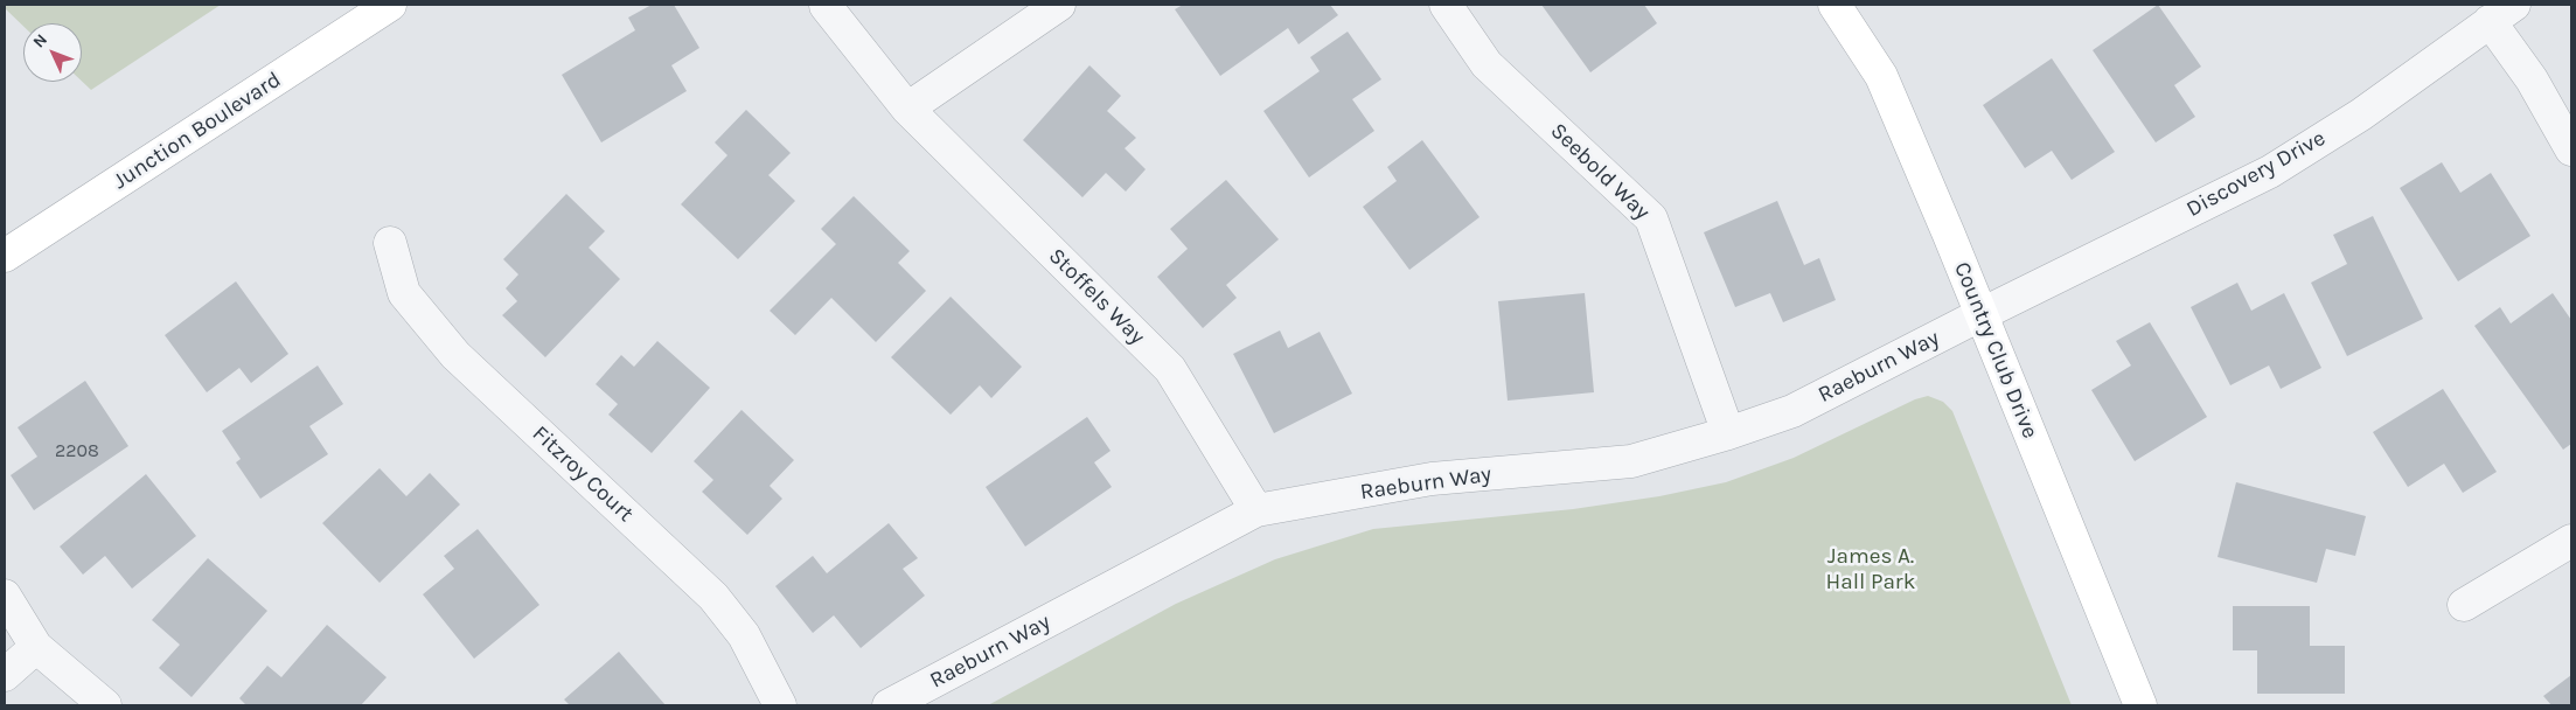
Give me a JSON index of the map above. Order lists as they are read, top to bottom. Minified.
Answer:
{"streets":{"street":["Junction Boulevard","Seebold Way","Discovery Drive","Stoffels Way","Country Club Drive","Raeburn Way","Fitzroy Court"]},"crossings":[["Seebold Way","Raeburn Way"],["Discovery Drive","Country Club Drive"],["Discovery Drive","Raeburn Way"],["Stoffels Way","Raeburn Way"],["Country Club Drive","Raeburn Way"]],"parks":["James A. Hall Park"],"house_numbers":["2208"],"north":"top left"}
